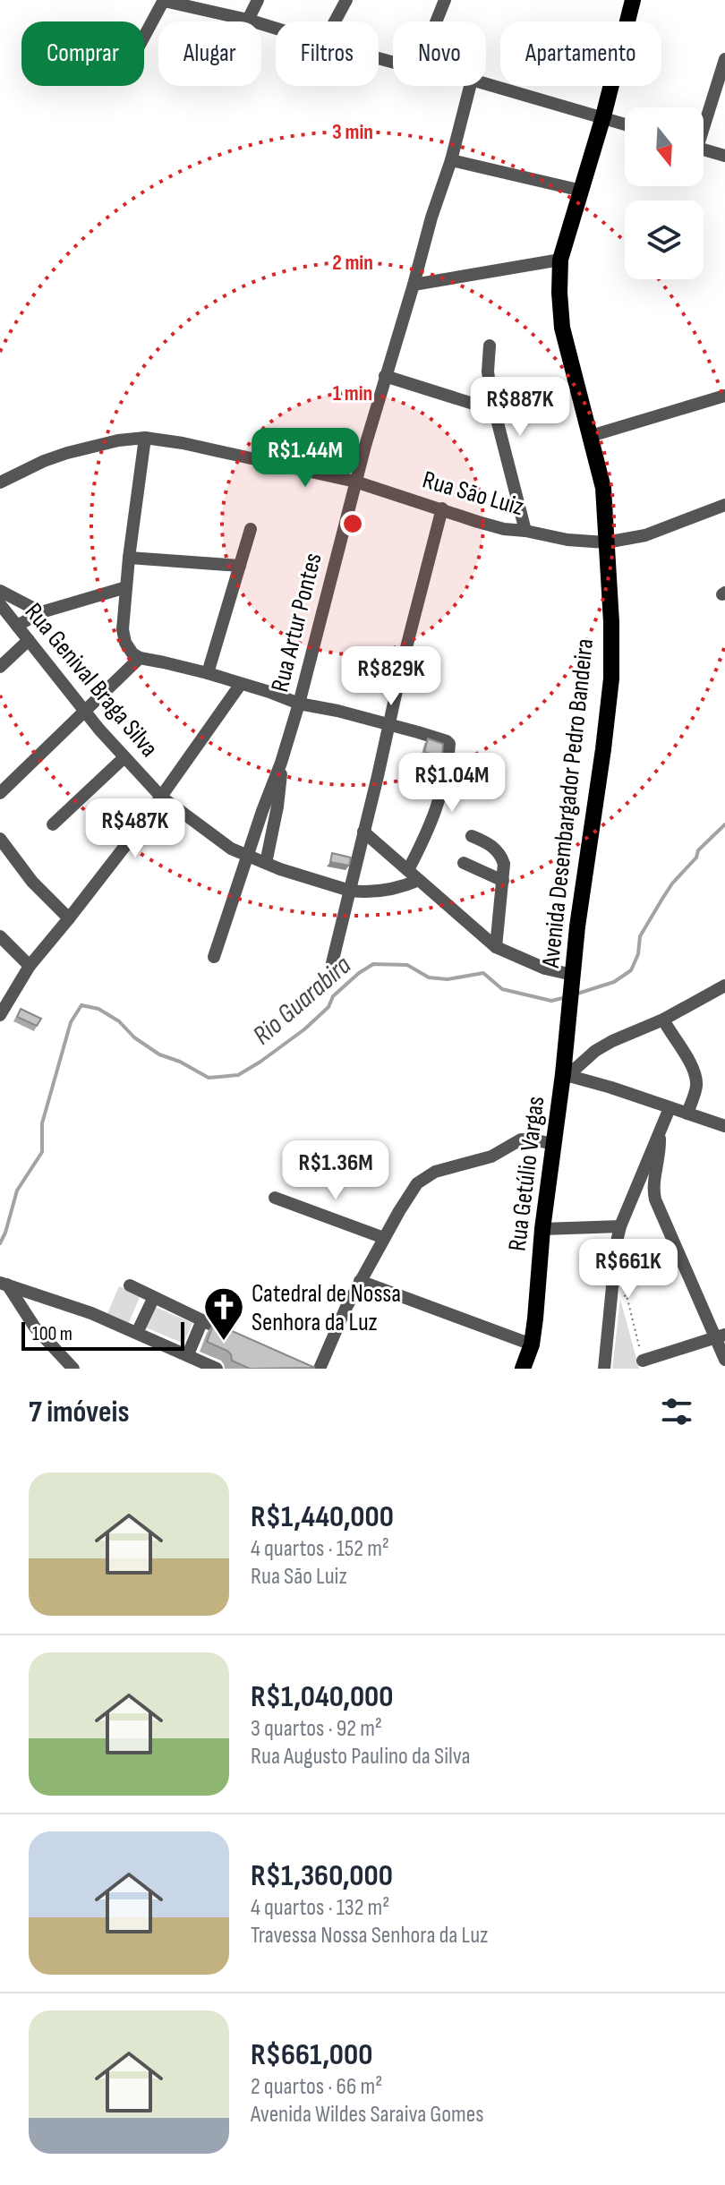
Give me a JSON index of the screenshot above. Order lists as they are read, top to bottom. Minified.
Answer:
{"streets":{"main road":["Avenida Desembargador Pedro Bandeira","Rua Getúlio Vargas"],"street":["Rua São Luiz","Rua Artur Pontes","Rua Genival Braga Silva"]},"crossings":[["Rua São Luiz","Rua Artur Pontes"],["Rua São Luiz","Avenida Desembargador Pedro Bandeira"],["Rua Artur Pontes","Rua Genival Braga Silva"],["Avenida Desembargador Pedro Bandeira","Rua Getúlio Vargas"]],"water":["Rio Guarabira"],"places":{"church":["Catedral de Nossa Senhora da Luz"]},"scale_bar":"100 m","north":"bottom","page":{"chip":["Comprar","Alugar","Filtros","Novo","Apartamento"],"price":["R$887K","R$1.44M","R$829K","R$1.04M","R$487K","R$1.36M","R$661K"],"scale":"100 m","heading":"7 imóveis","list":[{"name":"R$1,440,000","note":"4 quartos · 152 m² · Rua São Luiz"},{"name":"R$1,040,000","note":"3 quartos · 92 m² · Rua Augusto Paulino da Silva"},{"name":"R$1,360,000","note":"4 quartos · 132 m² · Travessa Nossa Senhora da Luz"},{"name":"R$661,000","note":"2 quartos · 66 m² · Avenida Wildes Saraiva Gomes"}]},"rings":["3 min","2 min","1 min"]}
